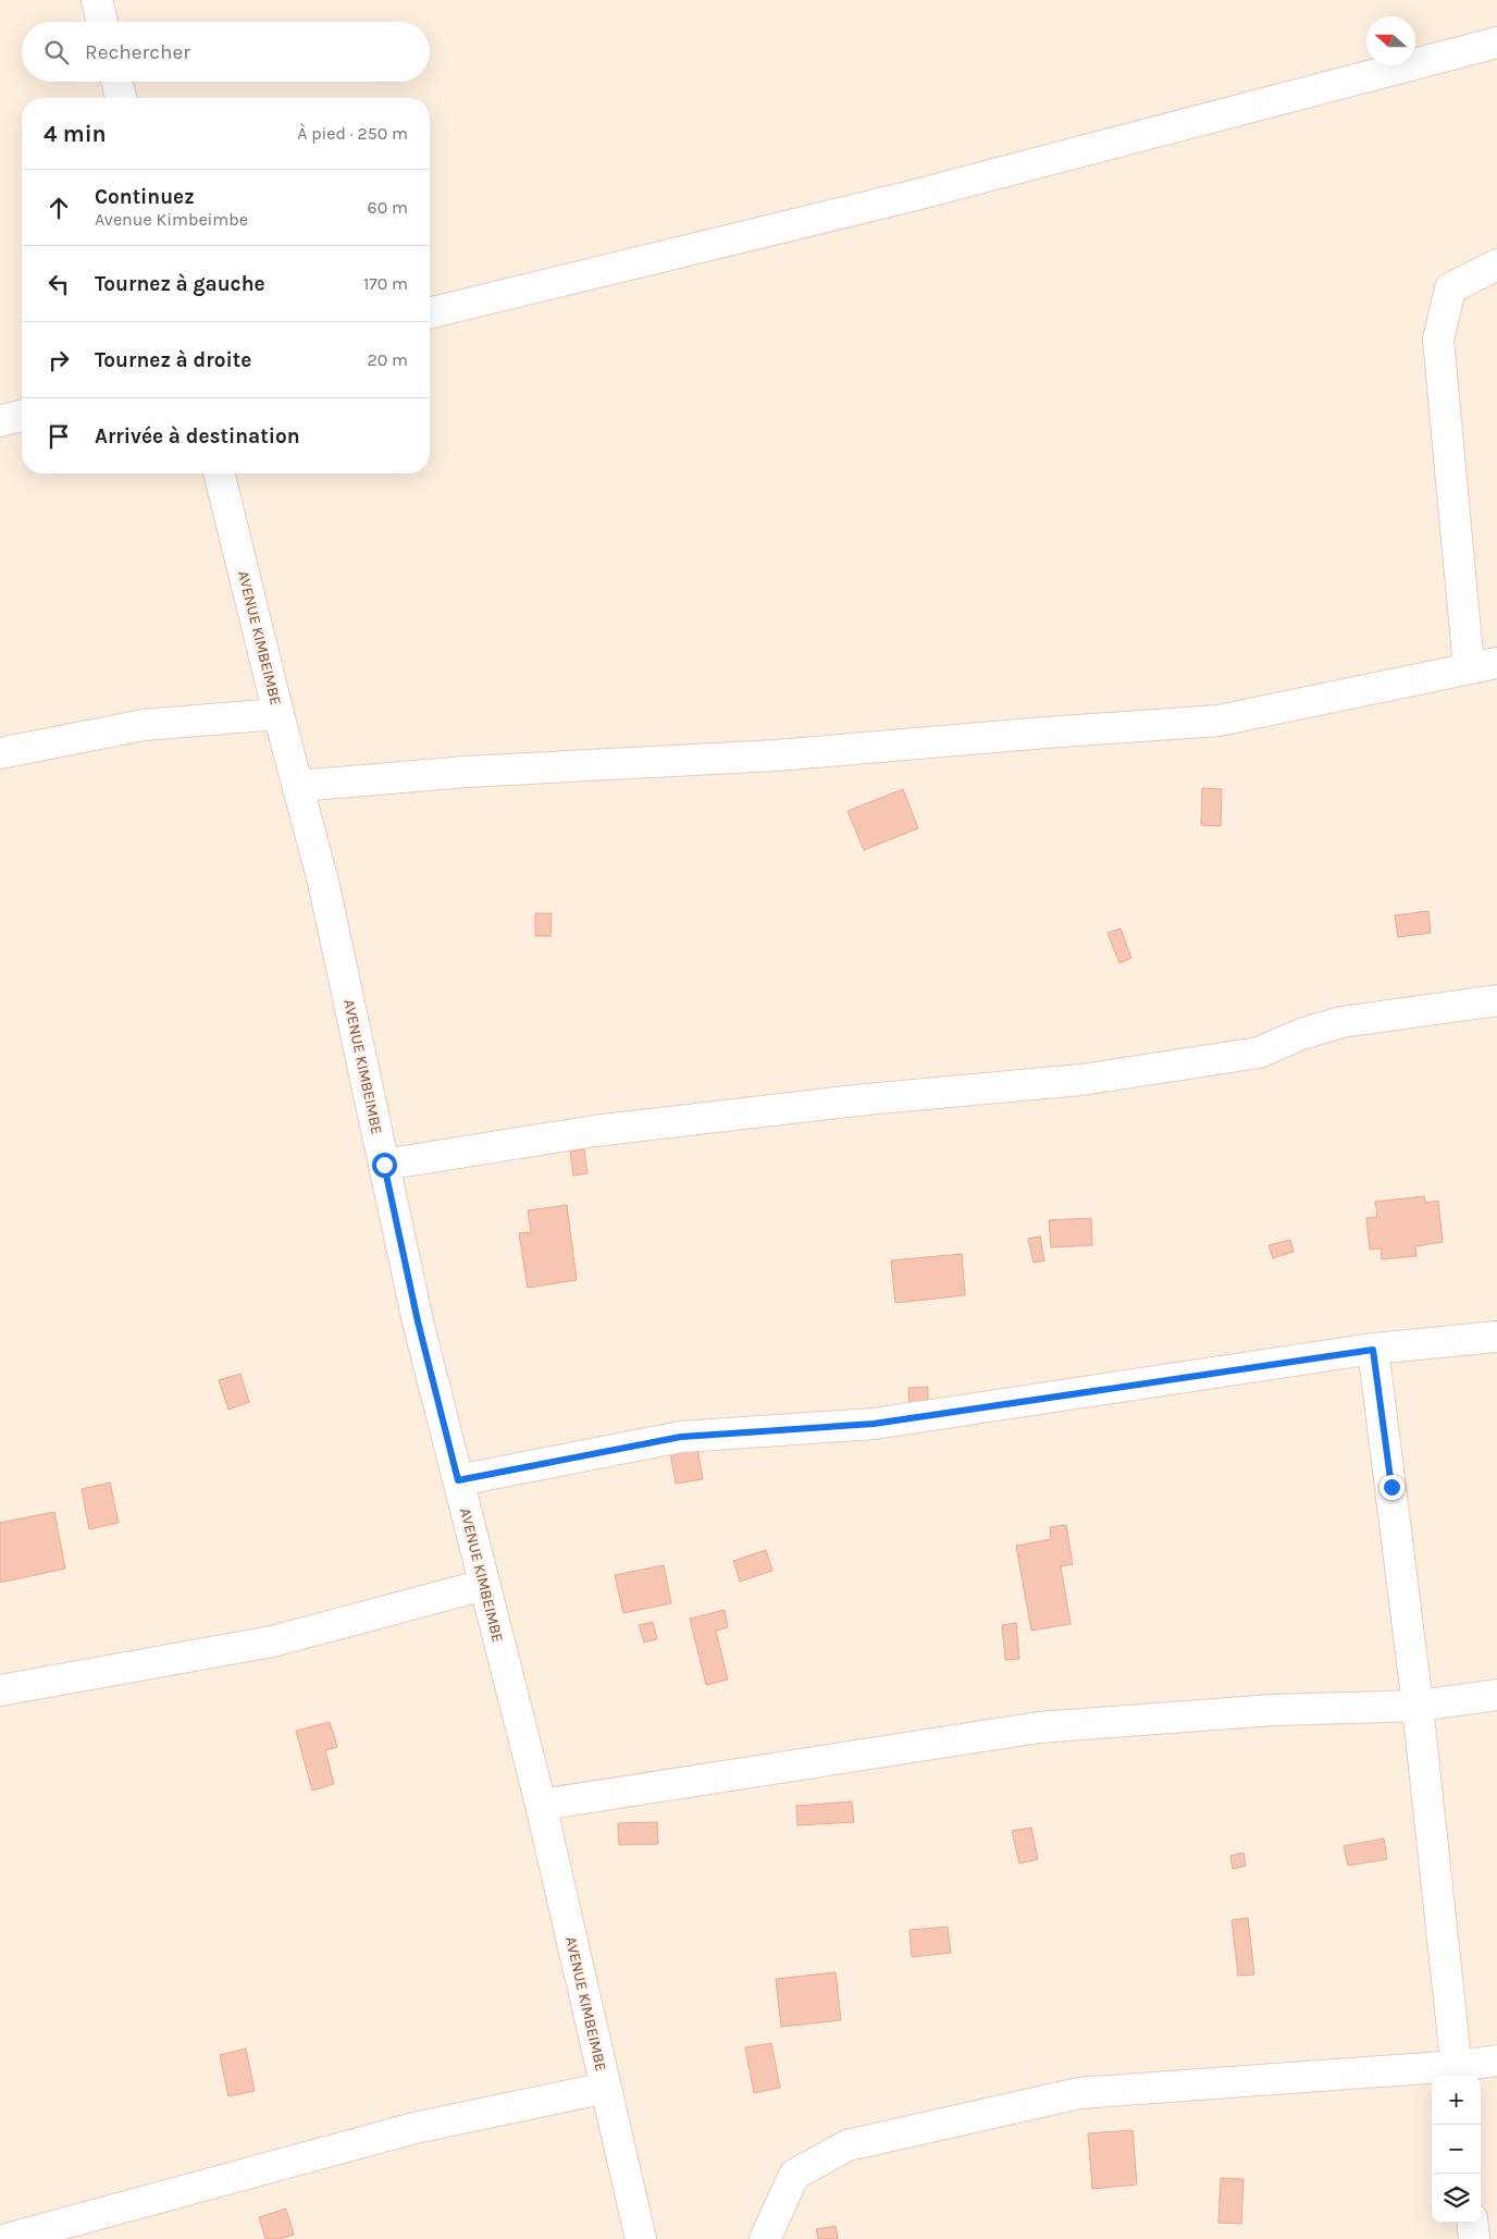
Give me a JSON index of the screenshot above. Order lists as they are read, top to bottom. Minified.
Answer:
{"streets":{"street":["AVENUE KIMBEIMBE"]},"north":"left","page":{"search":"Rechercher","heading":["4 min","À pied · 250 m"],"list":[["Continuez","Avenue Kimbeimbe","60 m"],["Tournez à gauche","170 m"],["Tournez à droite","20 m"],"Arrivée à destination"],"map_buttons":["+","−"]}}
